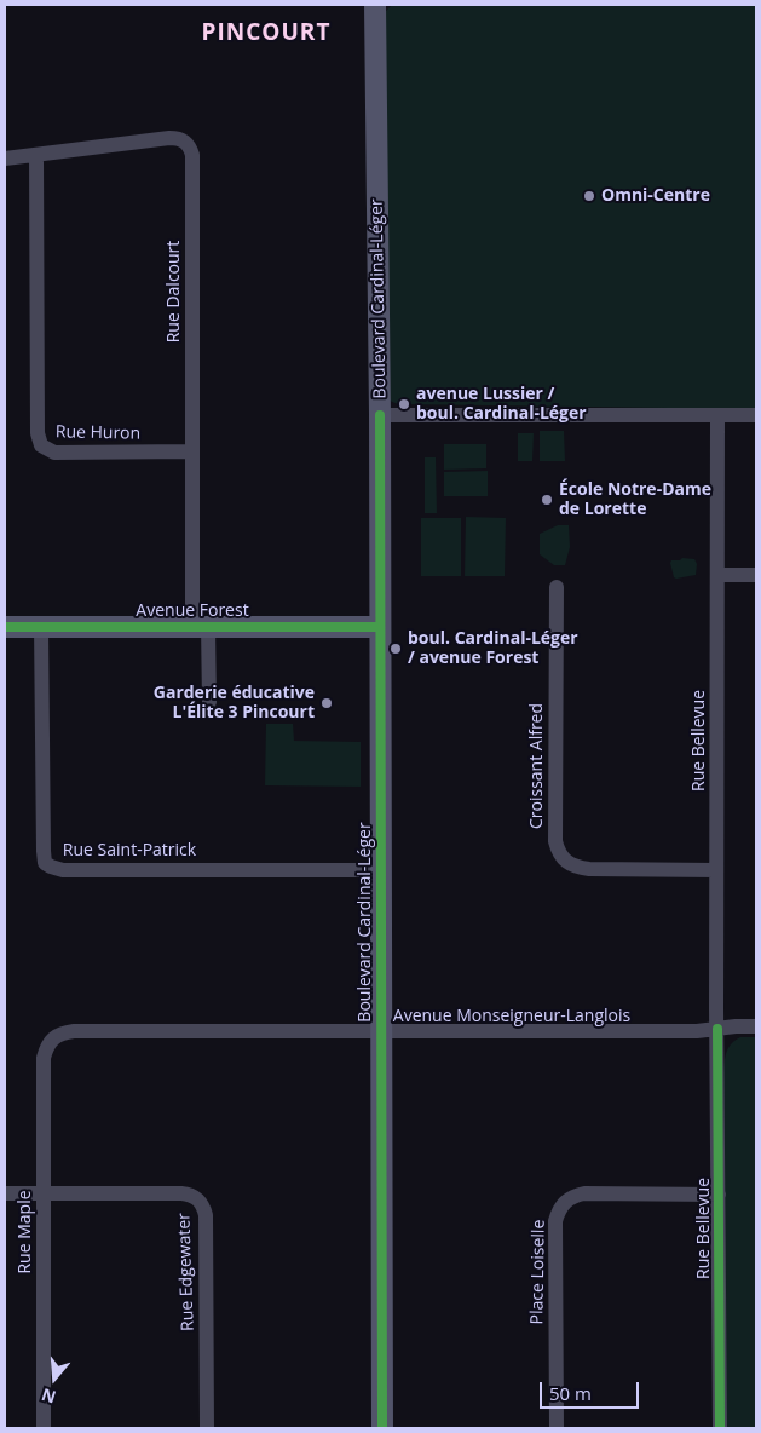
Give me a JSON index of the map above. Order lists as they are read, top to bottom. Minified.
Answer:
{"streets":{"street":["Rue Dalcourt","Boulevard Cardinal-Léger","Rue Huron","Avenue Forest","Rue Bellevue","Croissant Alfred","Rue Saint-Patrick","Avenue Monseigneur-Langlois","Rue Maple","Rue Edgewater","Place Loiselle"]},"crossings":[["Rue Dalcourt","Rue Huron"],["Rue Dalcourt","Avenue Forest"],["Boulevard Cardinal-Léger","Avenue Forest"],["Boulevard Cardinal-Léger","Rue Saint-Patrick"],["Boulevard Cardinal-Léger","Avenue Monseigneur-Langlois"],["Avenue Forest","Rue Saint-Patrick"],["Rue Bellevue","Croissant Alfred"],["Rue Bellevue","Avenue Monseigneur-Langlois"],["Rue Bellevue","Place Loiselle"],["Avenue Monseigneur-Langlois","Rue Maple"],["Rue Maple","Rue Edgewater"]],"districts":["PINCOURT"],"places":["Omni-Centre","avenue Lussier / boul. Cardinal-Léger","École Notre-Dame de Lorette","boul. Cardinal-Léger / avenue Forest","Garderie éducative L'Élite 3 Pincourt"],"scale_bar":"50 m","north":"bottom"}
